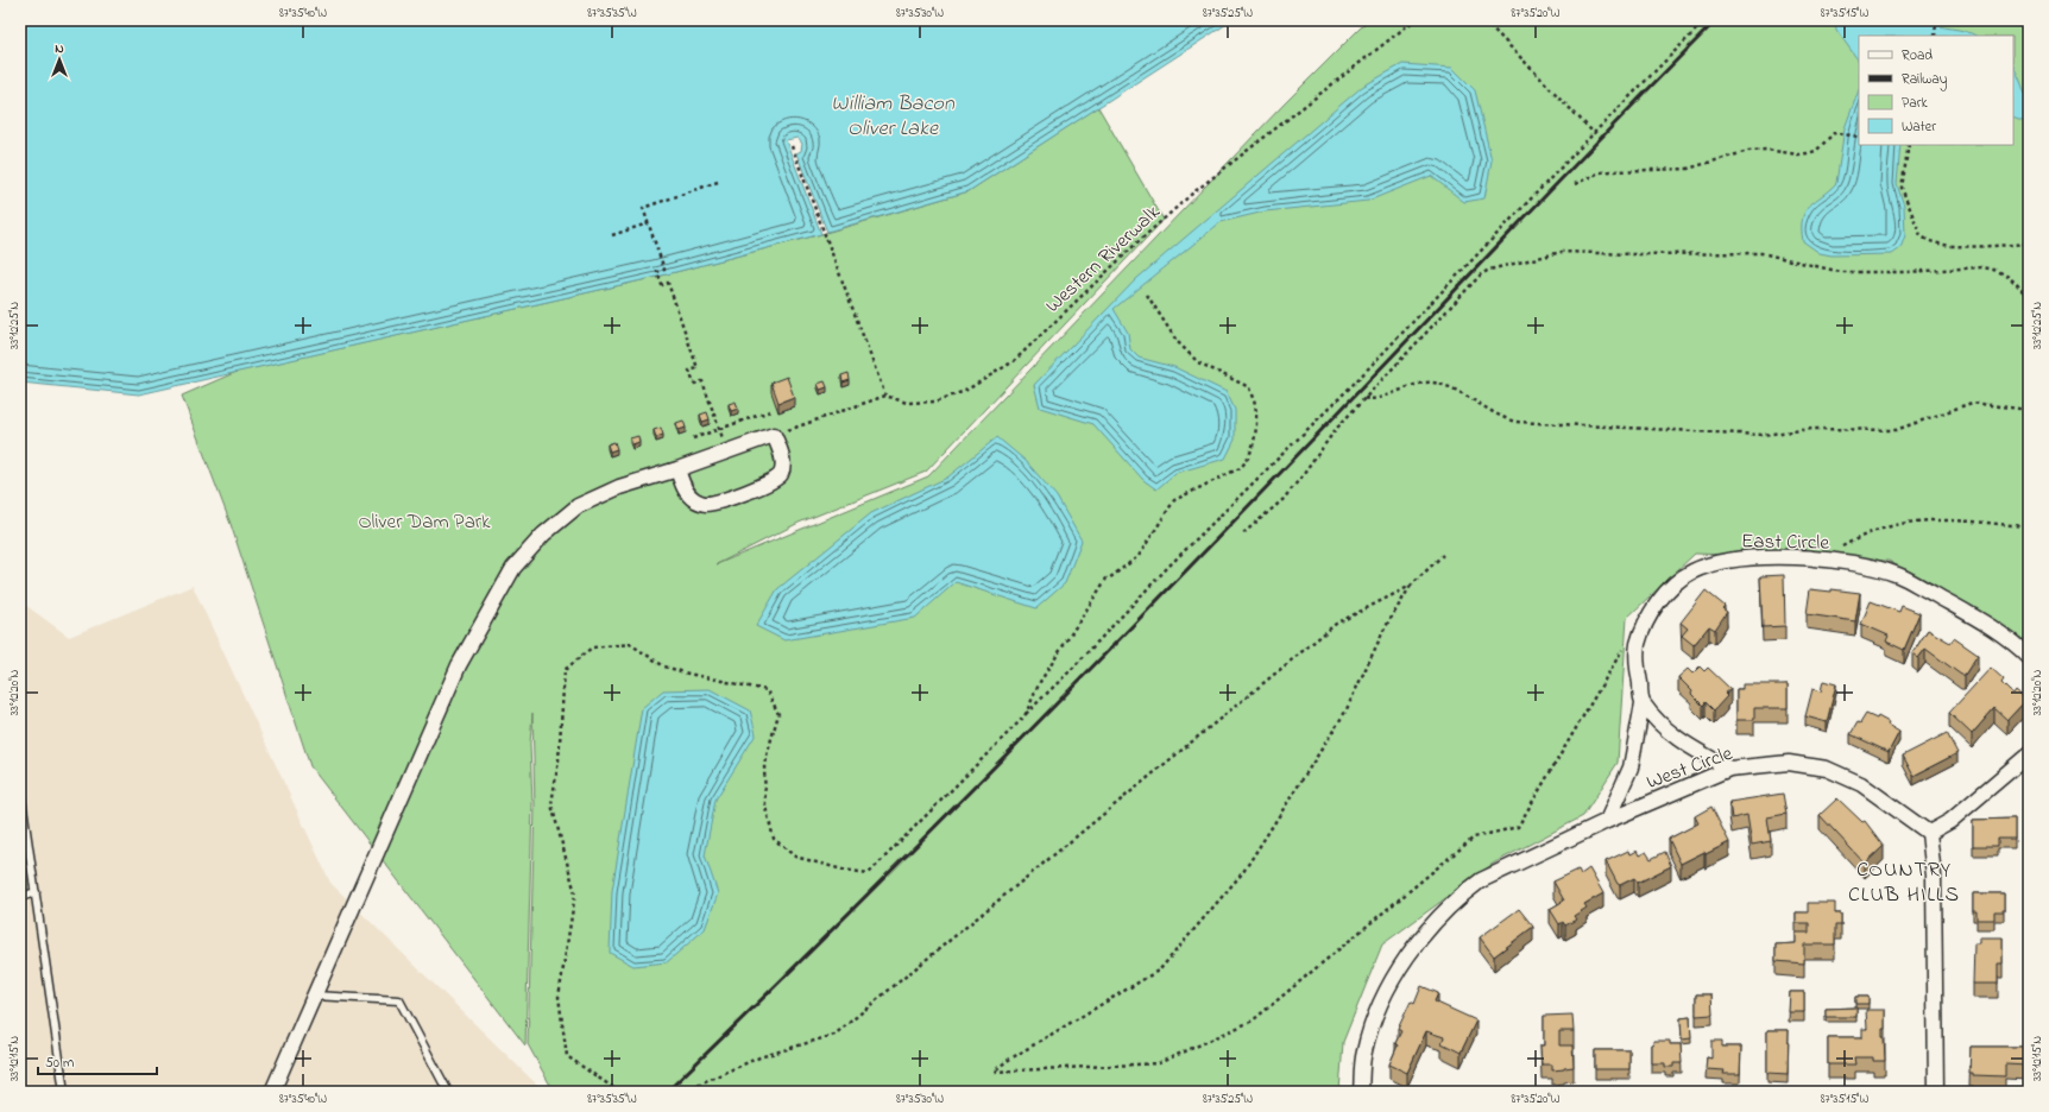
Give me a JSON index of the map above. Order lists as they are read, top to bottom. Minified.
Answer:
{"streets":{"street":["East Circle","West Circle"],"path":["Western Riverwalk"]},"districts":["COUNTRY CLUB HILLS"],"water":["William Bacon Oliver Lake"],"parks":["Oliver Dam Park"],"legend":["Road","Railway","Park","Water"],"scale_bar":"50 m","north":"top","coordinates":["87°35'40\"W","87°35'35\"W","87°35'30\"W","87°35'25\"W","87°35'20\"W","87°35'15\"W","33°12'25\"N","33°12'20\"N","33°12'15\"N"]}
